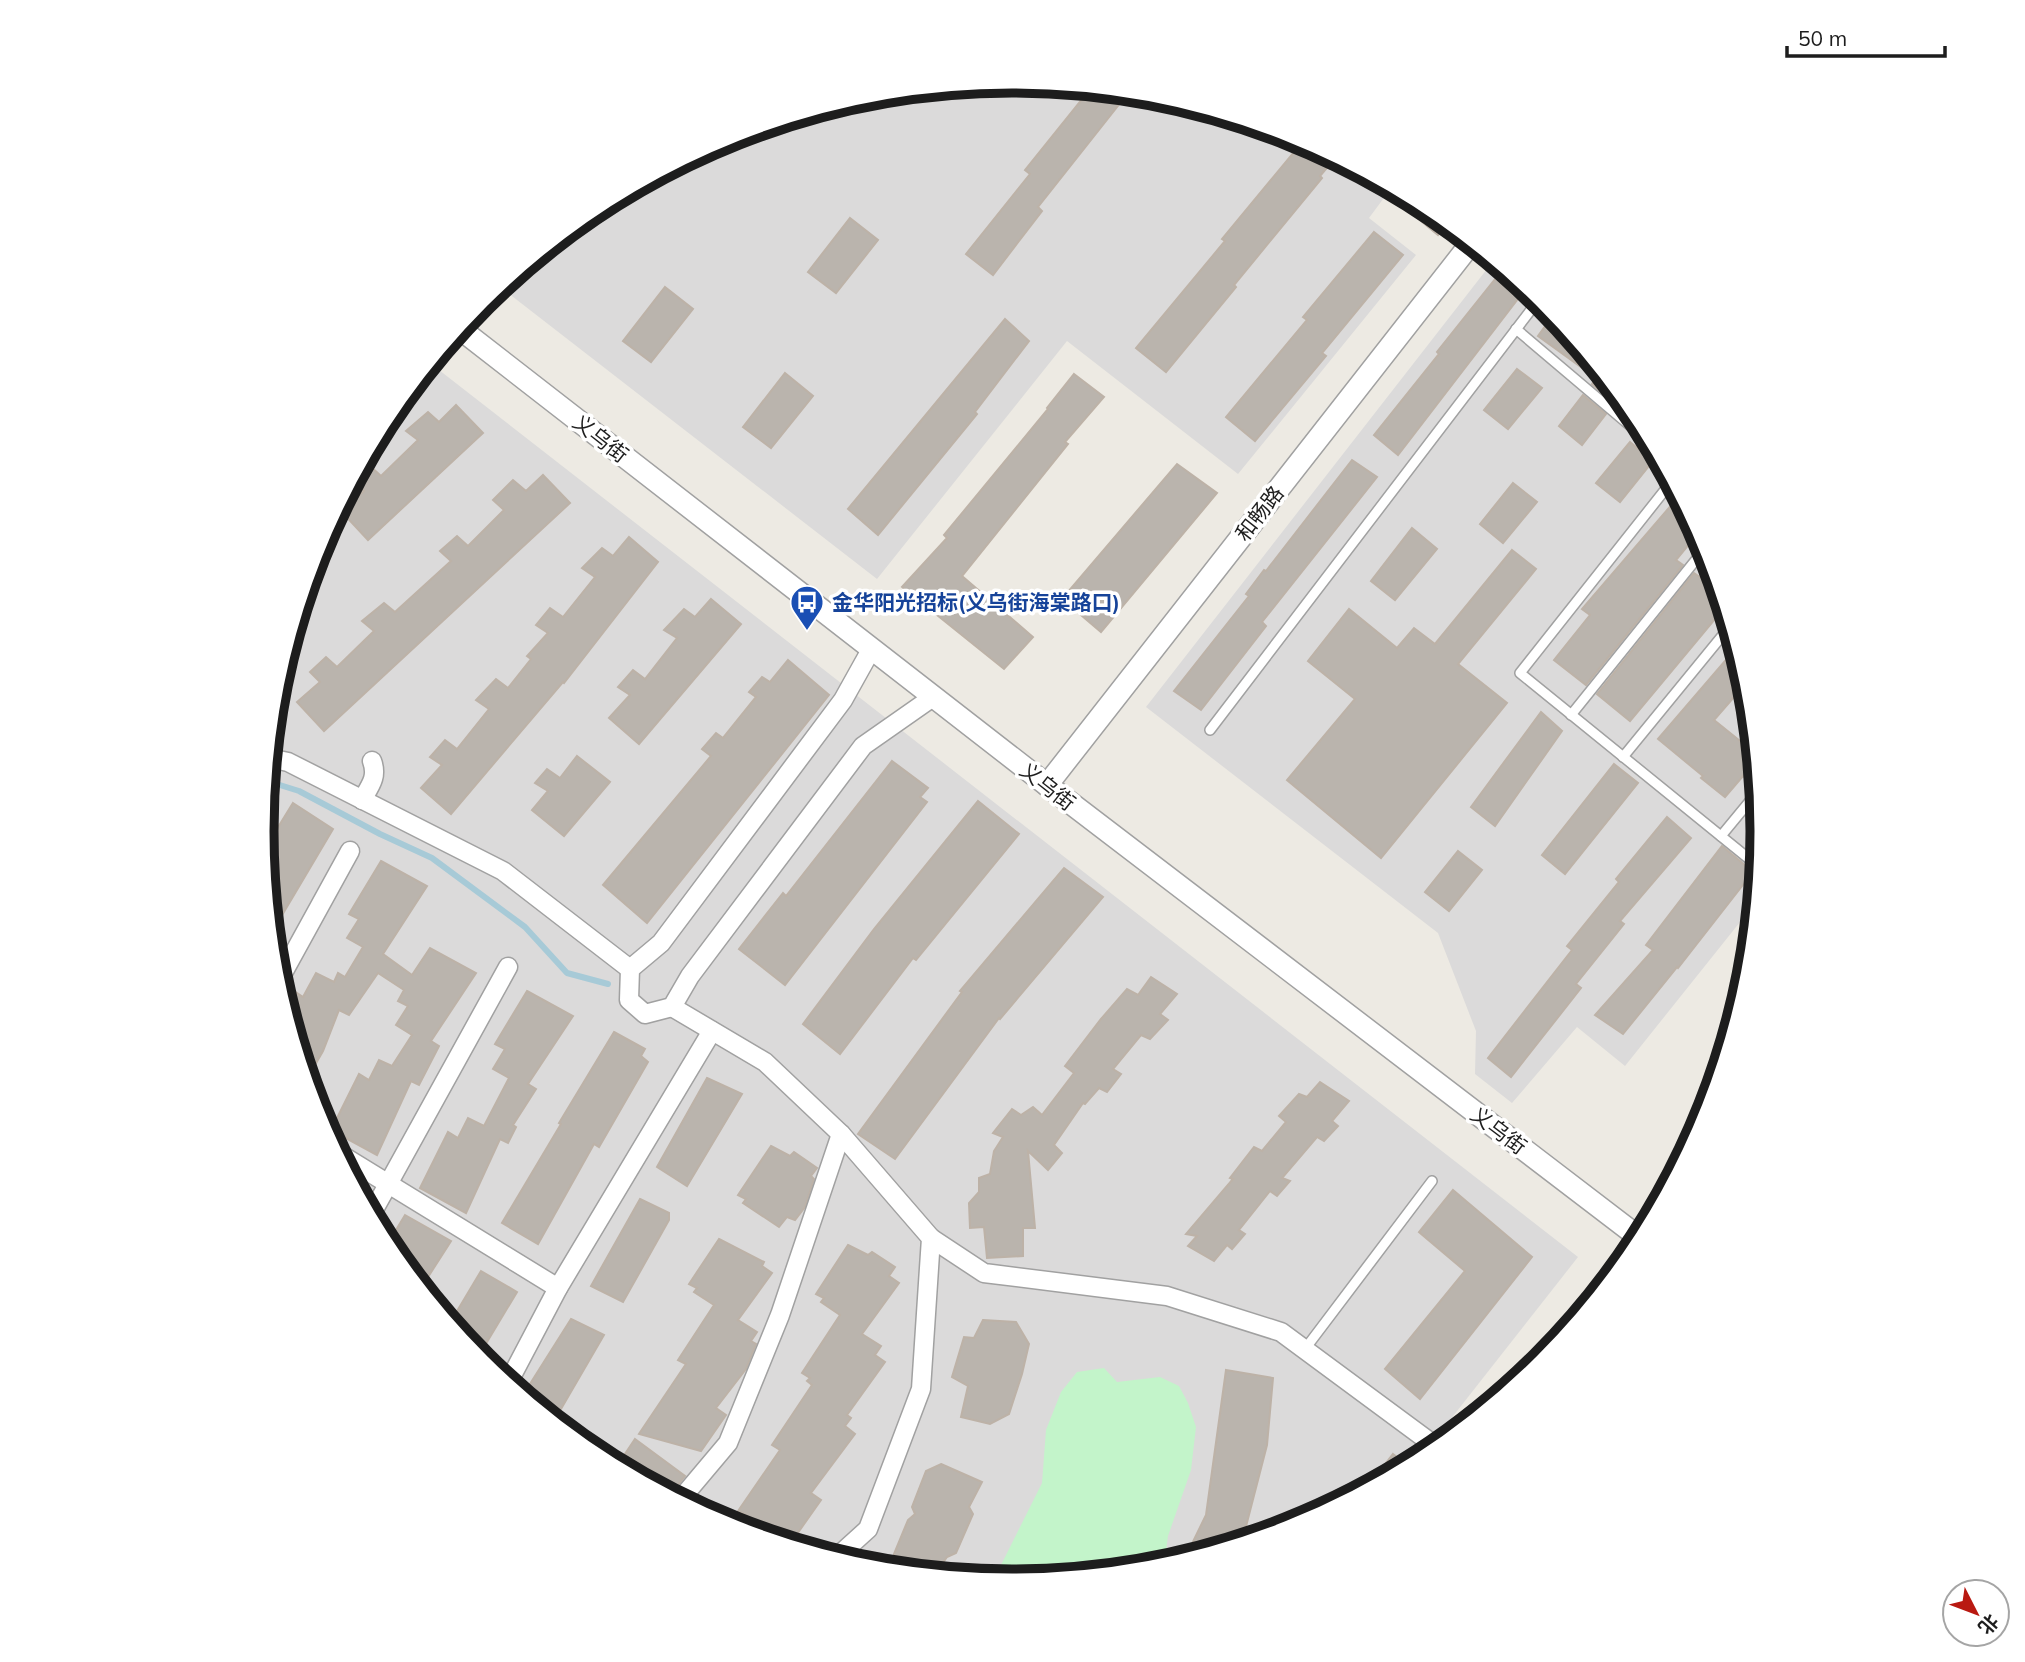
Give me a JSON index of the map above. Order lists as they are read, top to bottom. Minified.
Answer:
{"streets":{"street":["义乌街","和畅路"]},"crossings":[["义乌街","和畅路"]],"places":{"bus stop":["金华阳光招标(义乌街海棠路口)"]},"scale_bar":"50 m","north":"bottom right"}
